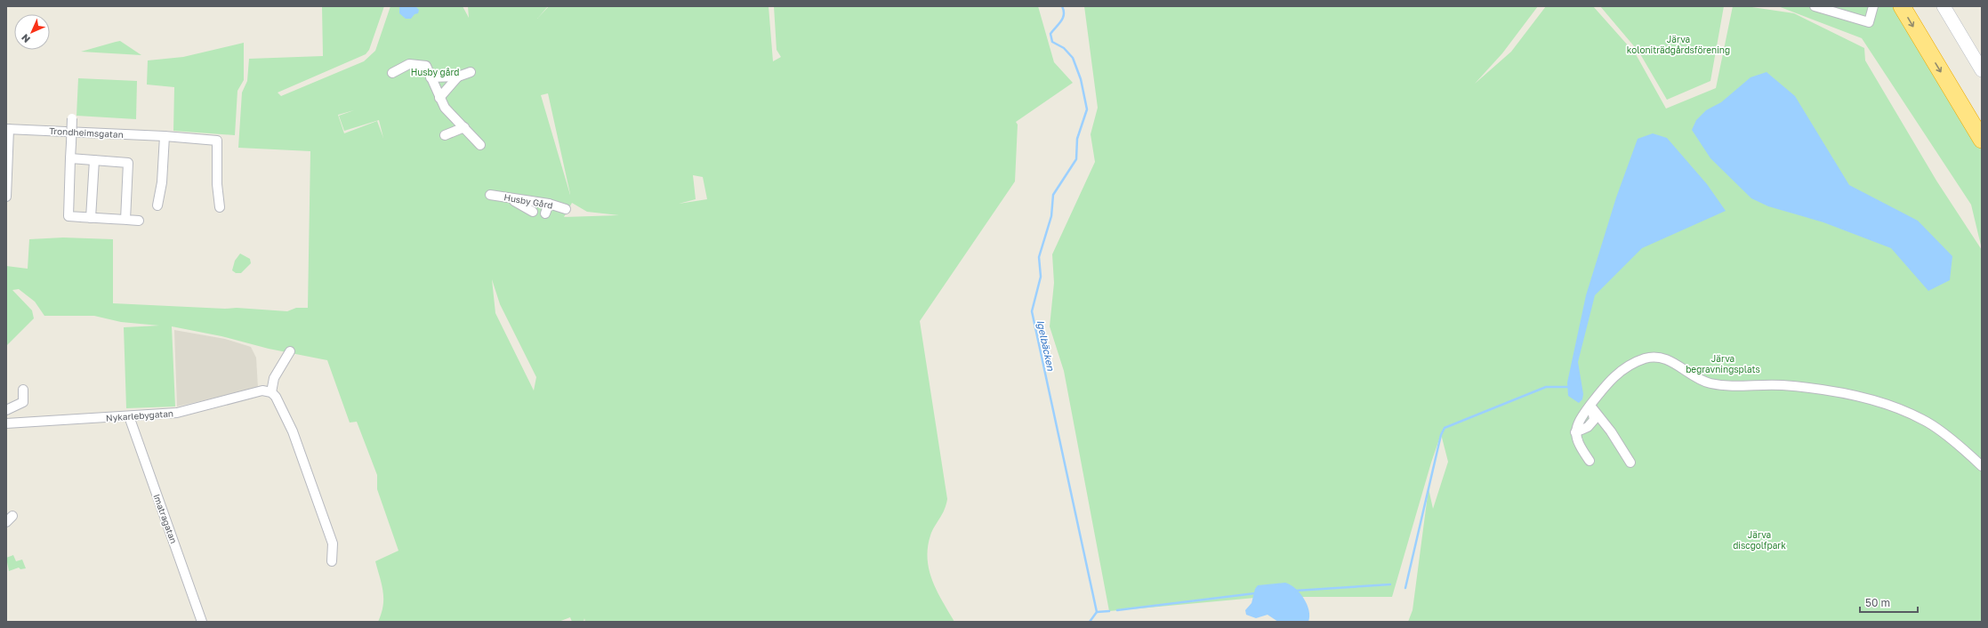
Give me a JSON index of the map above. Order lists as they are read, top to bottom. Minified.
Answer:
{"streets":{"street":["Trondheimsgatan","Husby Gård","Nykarlebygatan","Imatragatan"]},"crossings":[["Nykarlebygatan","Imatragatan"]],"water":["Igelbäcken"],"parks":["Järva koloniträdgårdsförening","Husby gård","Järva begravningsplats","Järva discgolfpark"],"scale_bar":"50 m","north":"bottom left"}
